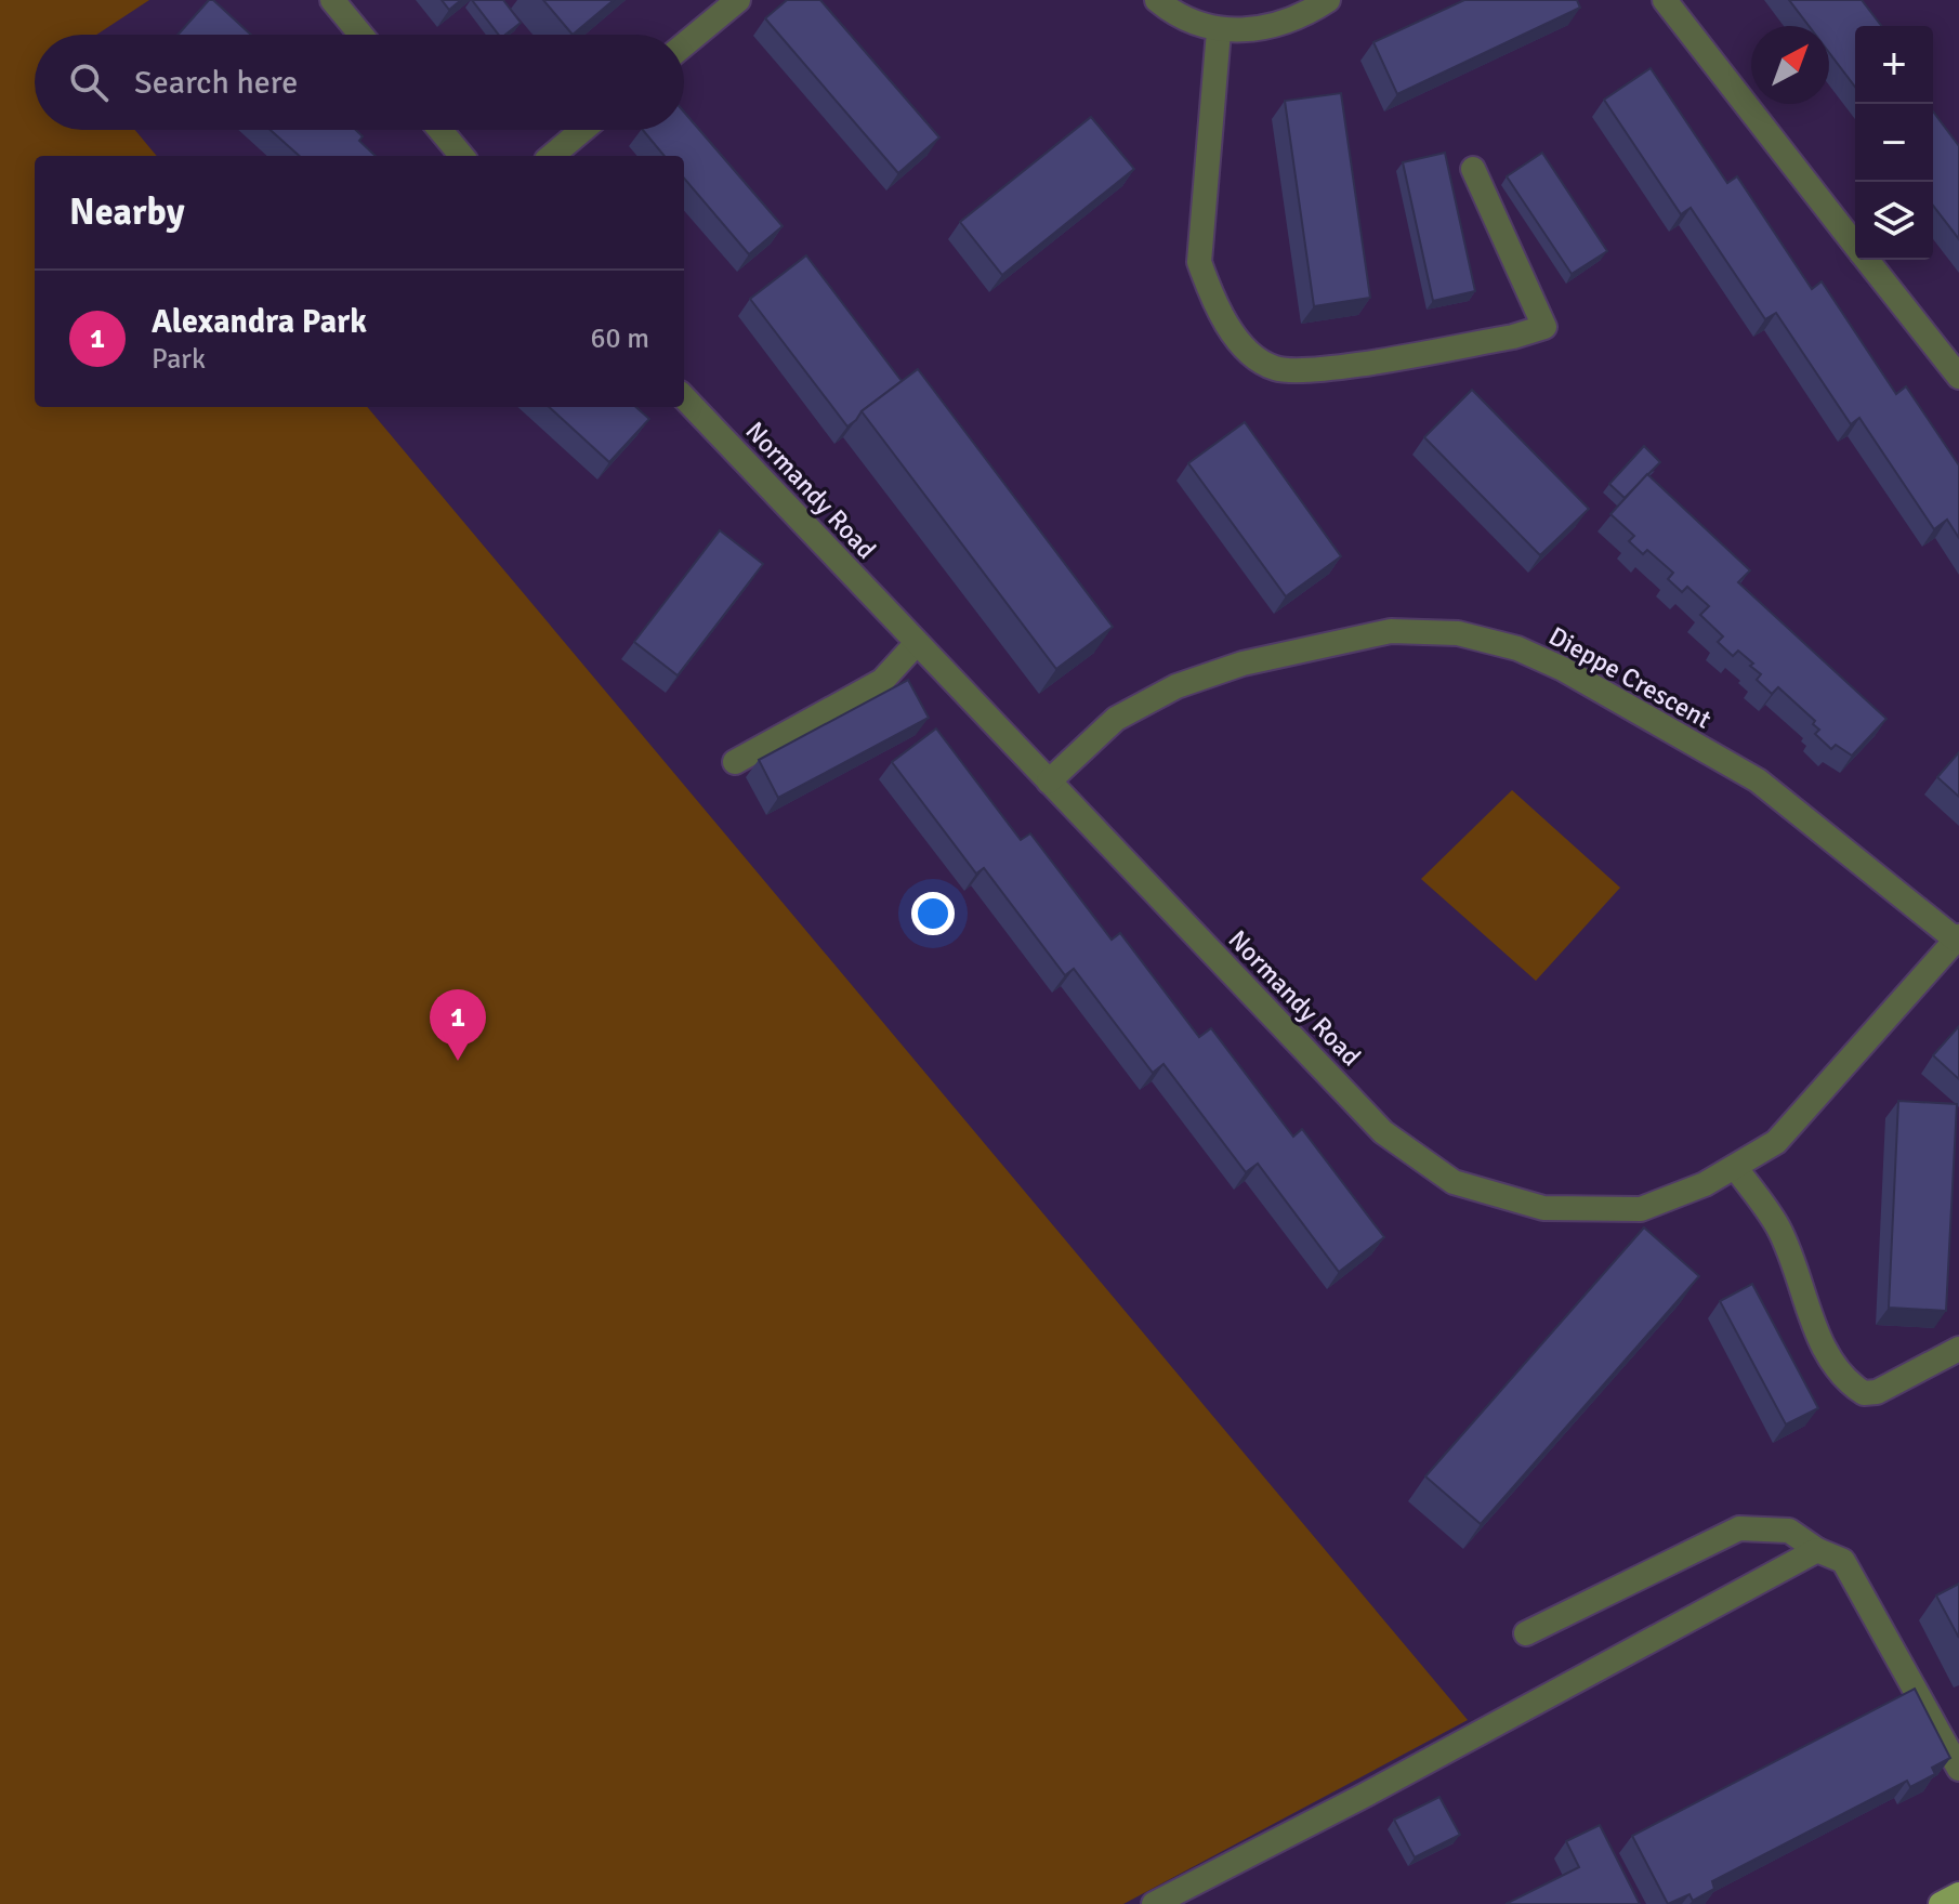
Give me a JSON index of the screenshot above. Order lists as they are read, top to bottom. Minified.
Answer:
{"streets":{"street":["Normandy Road","Dieppe Crescent"]},"crossings":[["Normandy Road","Dieppe Crescent"]],"north":"top right","page":{"map_buttons":["+","−"],"search":"Search here","heading":"Nearby","list":[{"mark":"1","name":"Alexandra Park","note":"Park","value":"60 m"}],"pins":"1"}}
